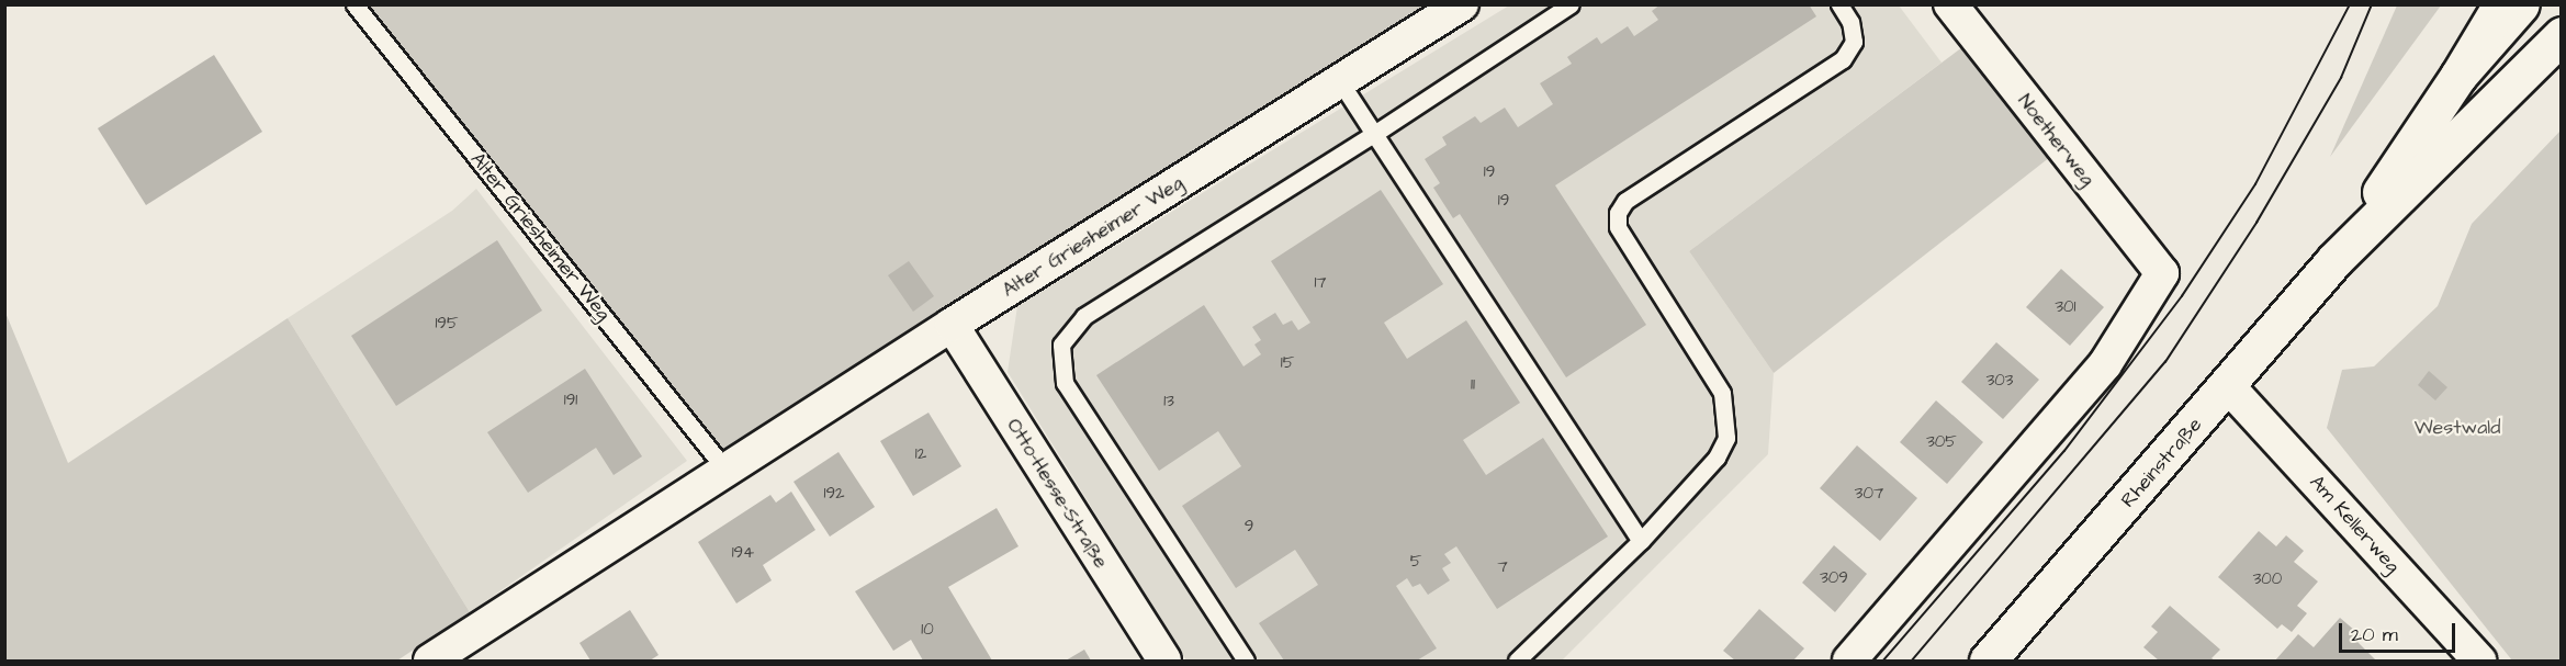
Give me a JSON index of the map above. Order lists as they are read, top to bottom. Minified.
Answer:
{"streets":{"main road":["Rheinstraße"],"street":["Noetherweg","Alter Griesheimer Weg","Otto-Hesse-Straße","Am Kellerweg"]},"crossings":[["Alter Griesheimer Weg","Otto-Hesse-Straße"],["Rheinstraße","Am Kellerweg"]],"parks":["Westwald"],"house_numbers":["19","19","17","301","195","15","303","11","191","13","305","12","192","307","9","194","5","7","309","300","10"],"scale_bar":"20 m"}
